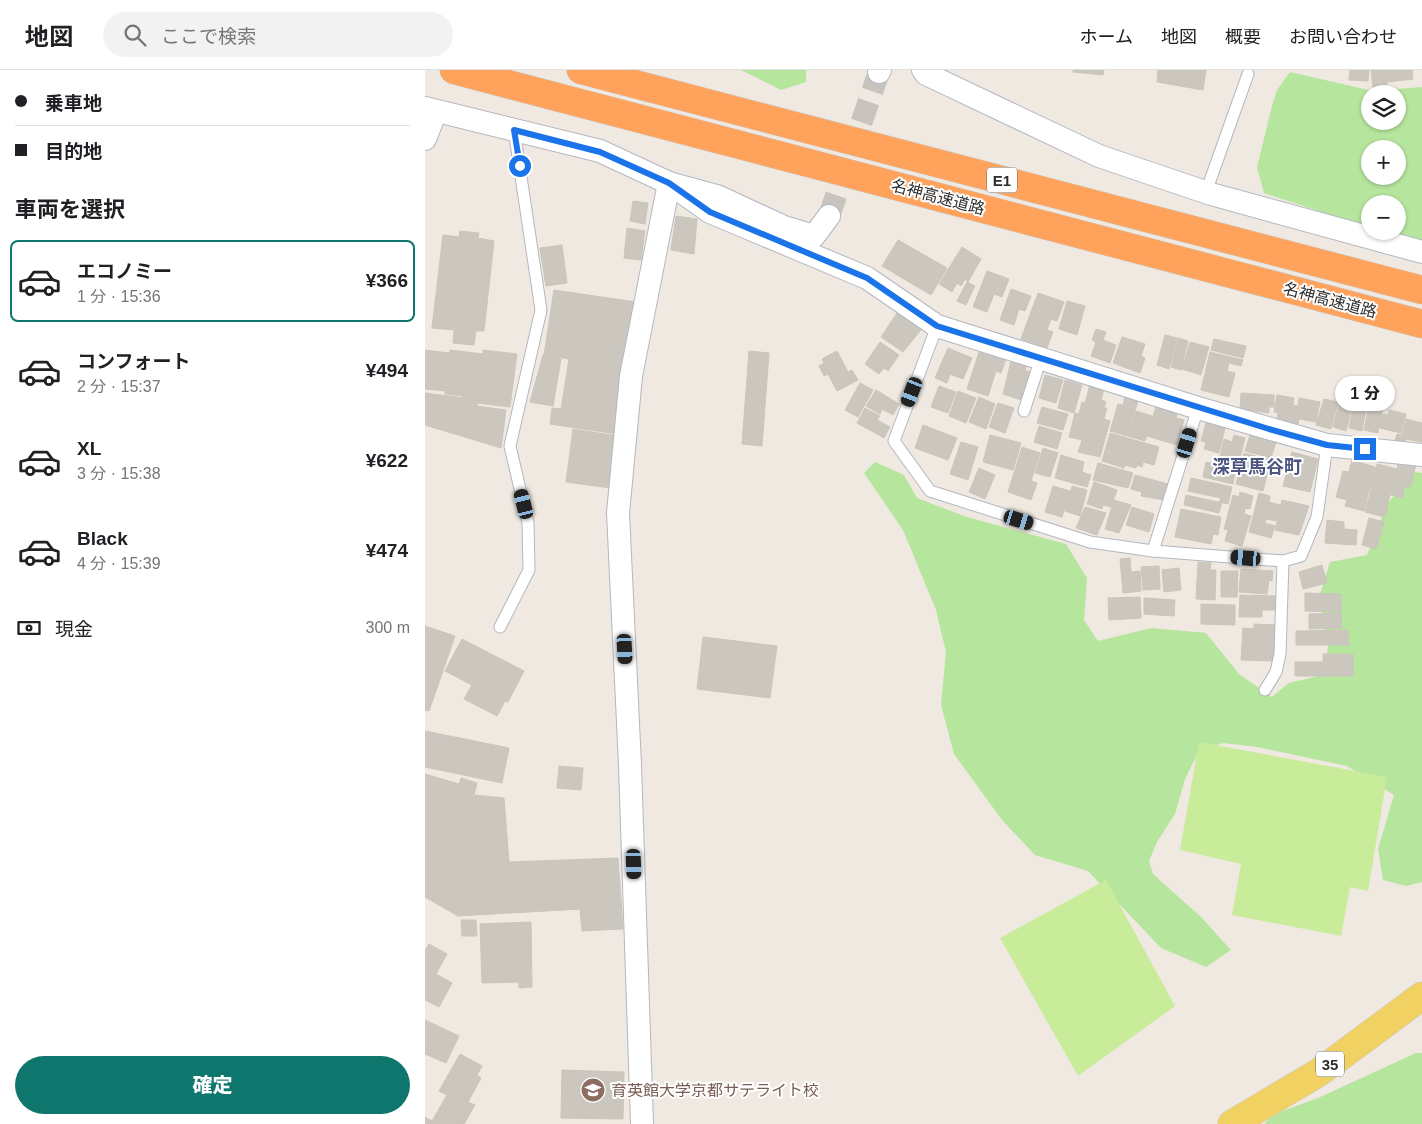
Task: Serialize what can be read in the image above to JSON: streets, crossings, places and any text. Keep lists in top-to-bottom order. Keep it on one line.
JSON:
{"streets":{"highway":["E1","名神高速道路"],"main road":["35"]},"districts":["深草馬谷町"],"places":{"school or university":["育英館大学京都サテライト校"]},"page":{"header":"地図","search":"ここで検索","nav":["ホーム","地図","概要","お問い合わせ"],"banner":["乗車地","目的地"],"map_buttons":["+","−"],"heading":"車両を選択","list":[{"name":"エコノミー","note":"1 分 · 15:36","value":"¥366"},{"name":"コンフォート","note":"2 分 · 15:37","value":"¥494"},{"name":"XL","note":"3 分 · 15:38","value":"¥622"},{"name":"Black","note":"4 分 · 15:39","value":"¥474"}],"bubble":"1 分","pay":["現金","300 m"],"buttons":"確定"}}
